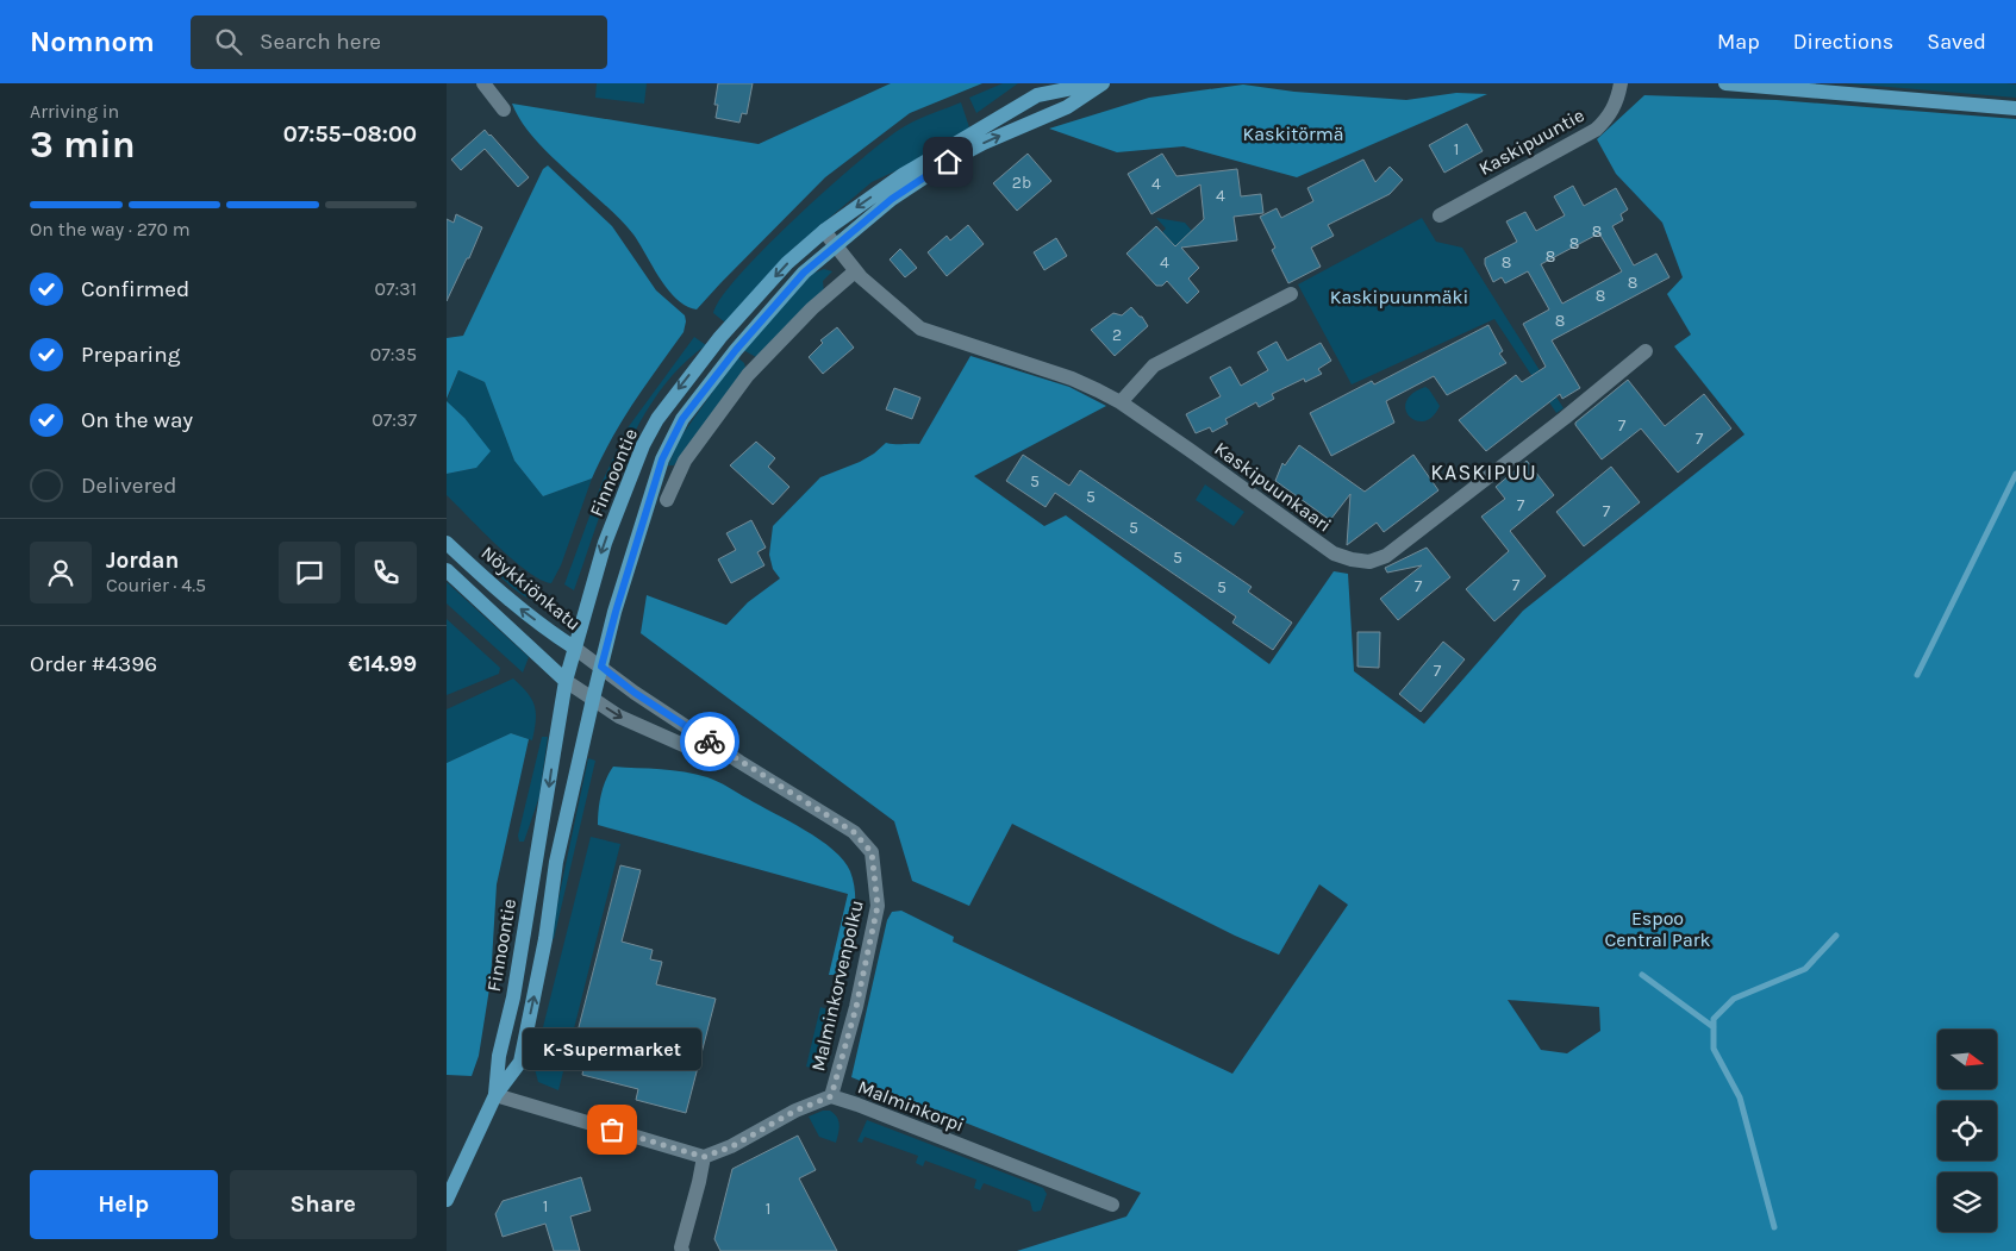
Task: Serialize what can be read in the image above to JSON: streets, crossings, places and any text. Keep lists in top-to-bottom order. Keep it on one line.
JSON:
{"streets":{"main road":["Finnoontie","Nöykkiönkatu"],"street":["Kaskipuuntie","Kaskipuunkaari","Malminkorvenpolku","Malminkorpi"]},"crossings":[["Finnoontie","Kaskipuunkaari"],["Finnoontie","Nöykkiönkatu"],["Nöykkiönkatu","Malminkorvenpolku"],["Malminkorvenpolku","Malminkorpi"]],"districts":["KASKIPUU"],"parks":["Kaskitörmä","Kaskipuunmäki","Espoo Central Park"],"places":["K-Supermarket"],"house_numbers":["1","2b","4","4","8","8","8","4","8","8","8","8","2","7","7","5","5","7","7","5","5","7","7","5","7","1","1"],"north":"right","page":{"header":"Nomnom","search":"Search here","nav":["Map","Directions","Saved"],"heading":["3 min","Arriving in","07:55–08:00"],"panel":["Jordan","Courier · 4.5","Order #4396","€14.99"],"bar":"On the way · 270 m","list":[["Confirmed","07:31"],["Preparing","07:35"],["On the way","07:37"],"Delivered"],"bubble":"K-Supermarket","buttons":["Help","Share"]}}
